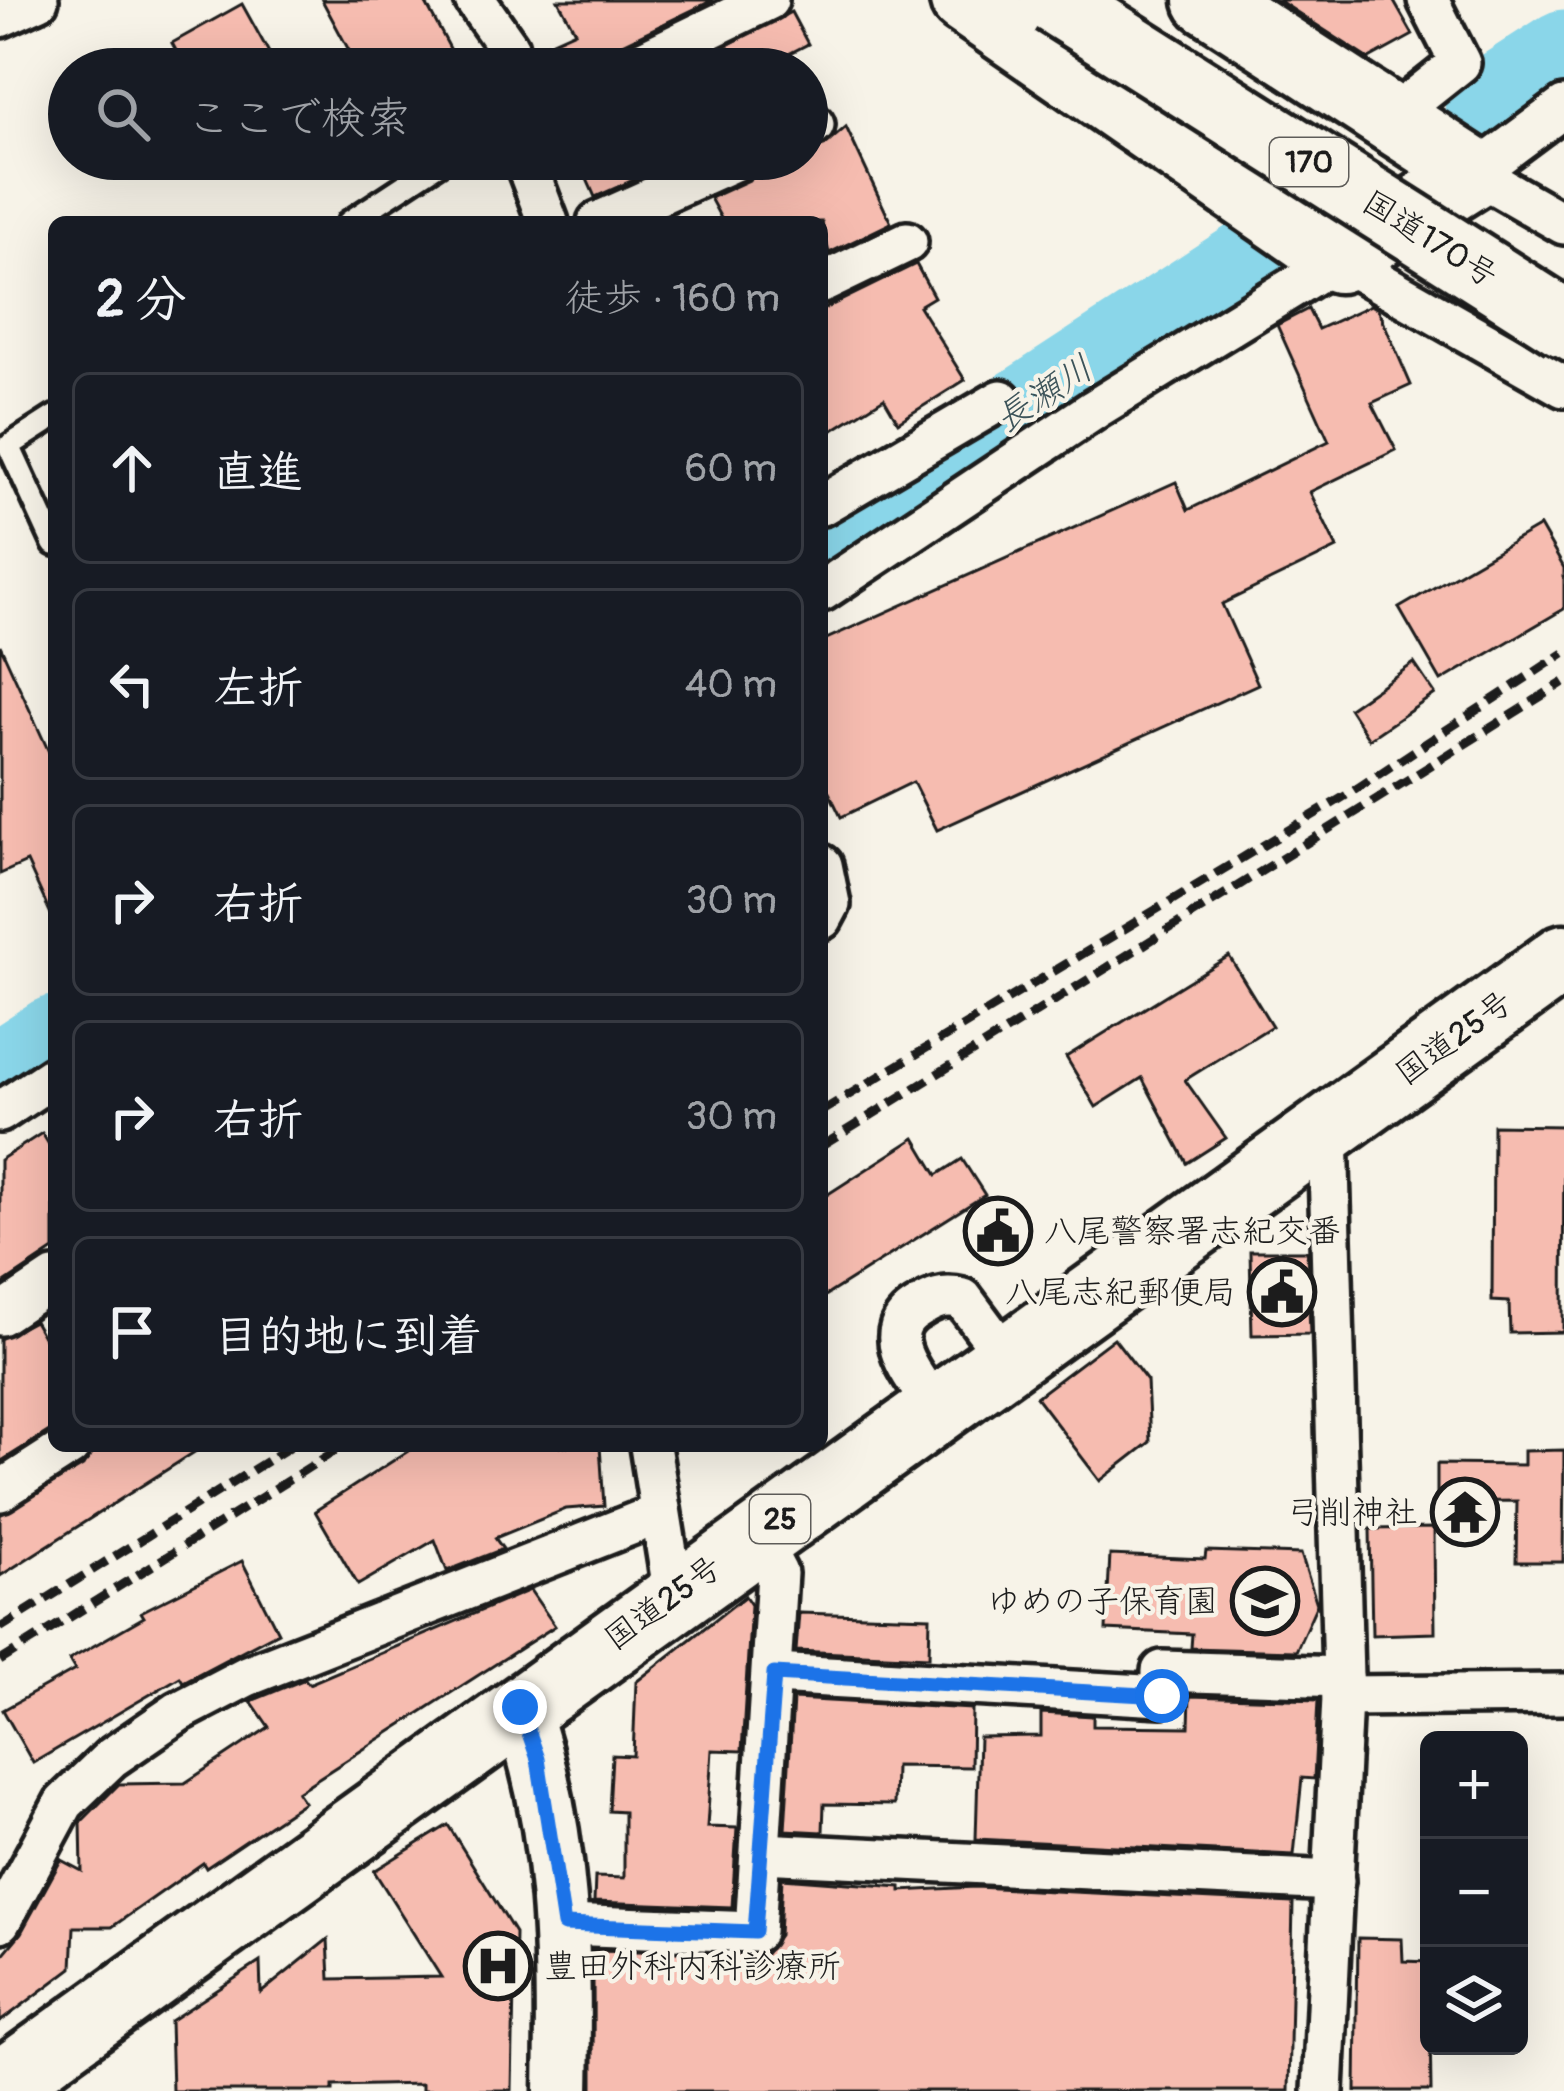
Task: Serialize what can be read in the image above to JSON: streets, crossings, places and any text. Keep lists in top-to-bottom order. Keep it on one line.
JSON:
{"streets":{"highway":["170","国道170号","国道25号","25"]},"water":["長瀬川"],"places":{"public building":["八尾警察署志紀交番","八尾志紀郵便局"],"temple":["弓削神社"],"school or university":["ゆめの子保育園"],"hospital":["豊田外科内科診療所"]},"page":{"search":"ここで検索","heading":["2 分","徒歩 · 160 m"],"list":[["直進","60 m"],["左折","40 m"],["右折","30 m"],["右折","30 m"],"目的地に到着"],"map_buttons":["+","−"]}}
